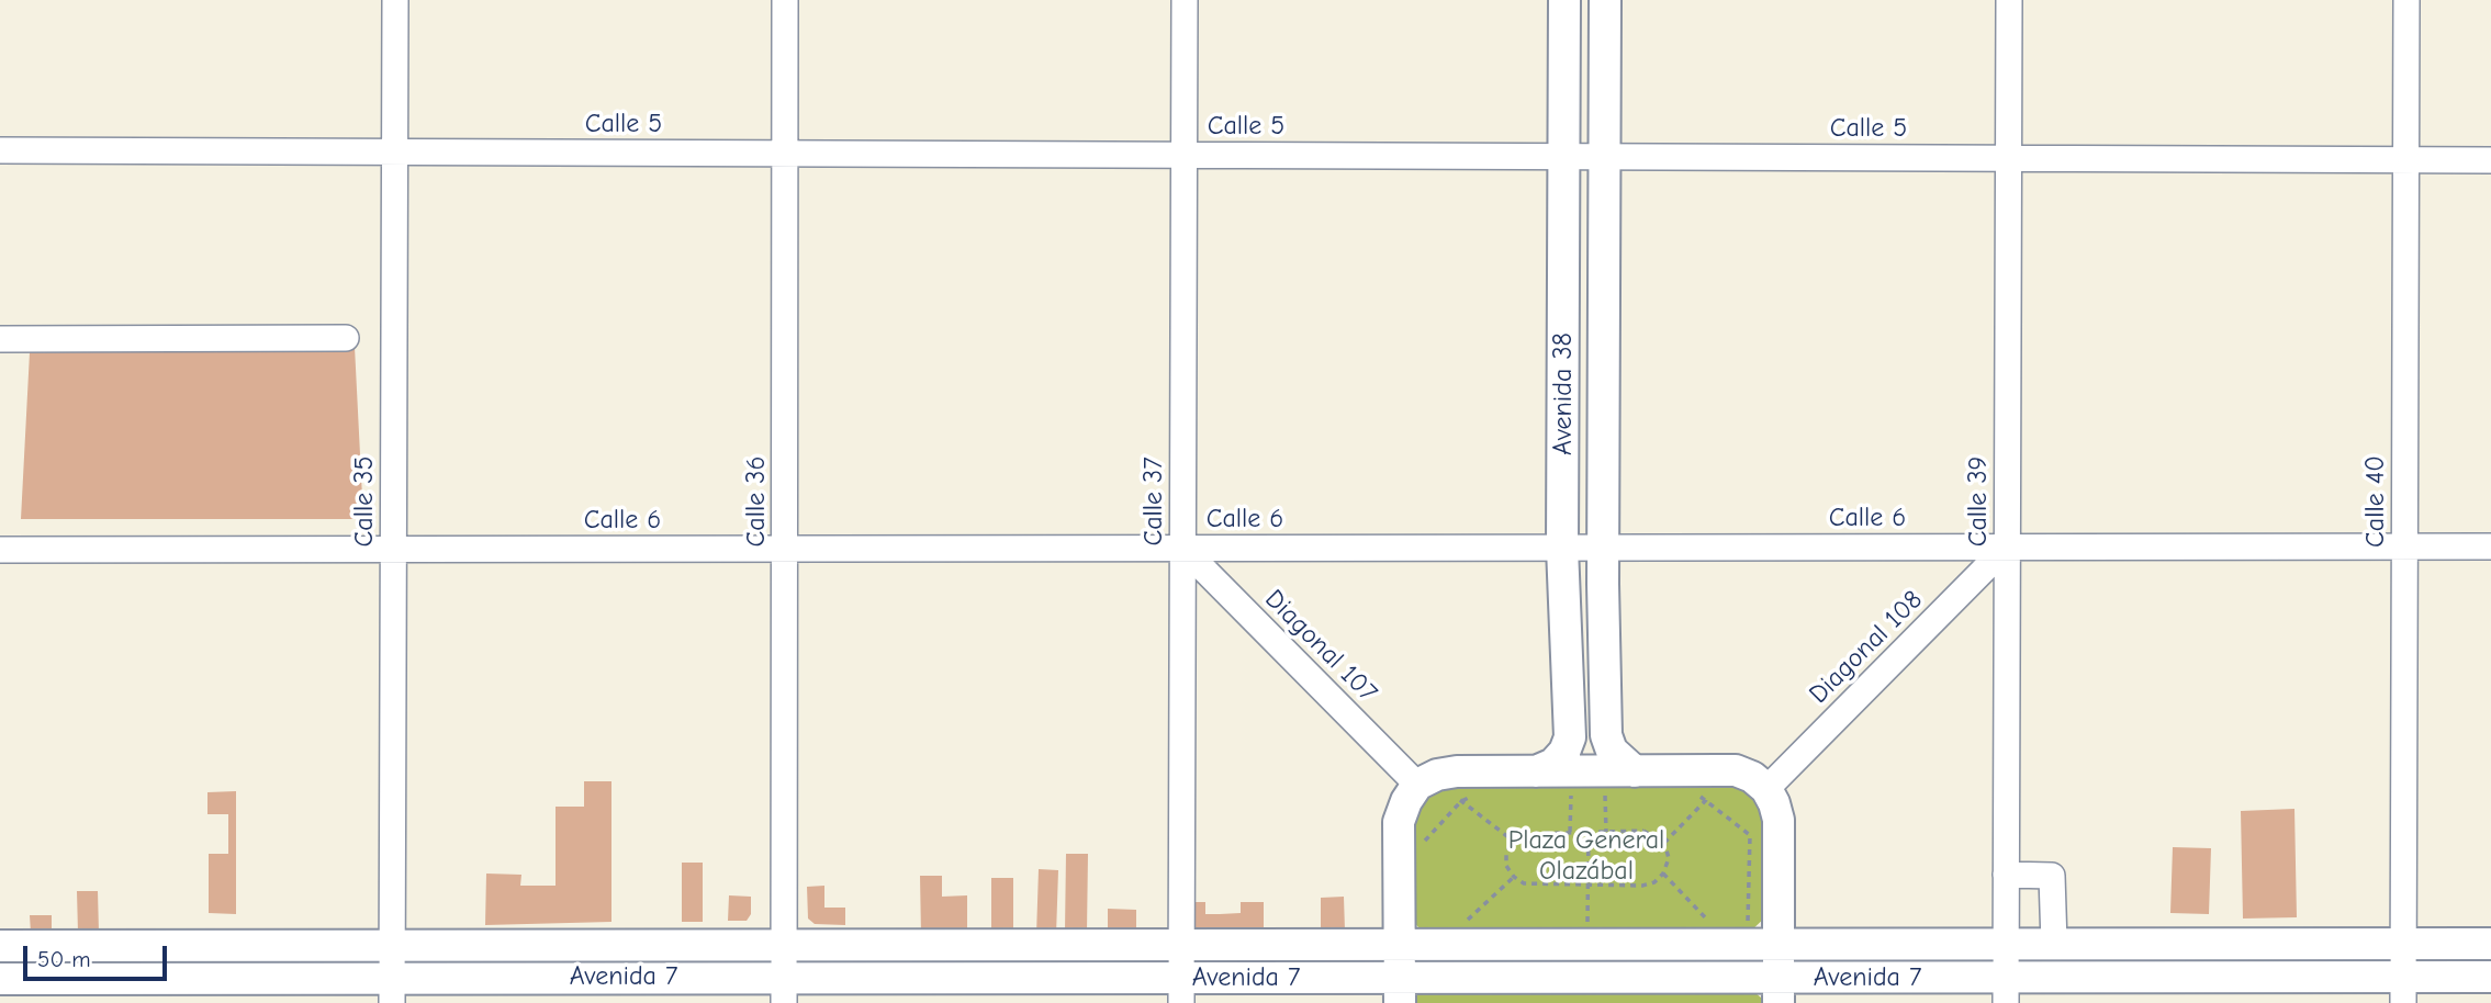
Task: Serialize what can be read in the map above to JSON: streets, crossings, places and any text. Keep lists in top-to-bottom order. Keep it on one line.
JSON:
{"streets":{"main road":["Avenida 38","Avenida 7"],"street":["Calle 5","Calle 35","Calle 36","Calle 37","Calle 39","Calle 40","Calle 6","Diagonal 107","Diagonal 108"]},"crossings":[["Calle 5","Avenida 38"],["Calle 5","Calle 35"],["Calle 5","Calle 36"],["Calle 5","Calle 37"],["Calle 5","Calle 39"],["Calle 5","Calle 40"],["Avenida 38","Calle 6"],["Calle 35","Calle 6"],["Calle 35","Avenida 7"],["Calle 36","Calle 6"],["Calle 36","Avenida 7"],["Calle 37","Calle 6"],["Calle 37","Diagonal 107"],["Calle 37","Avenida 7"],["Calle 39","Calle 6"],["Calle 39","Diagonal 108"],["Calle 39","Avenida 7"],["Calle 40","Calle 6"],["Calle 40","Avenida 7"],["Calle 6","Diagonal 107"],["Calle 6","Diagonal 108"]],"parks":["Plaza General Olazábal"],"scale_bar":"50 m"}
